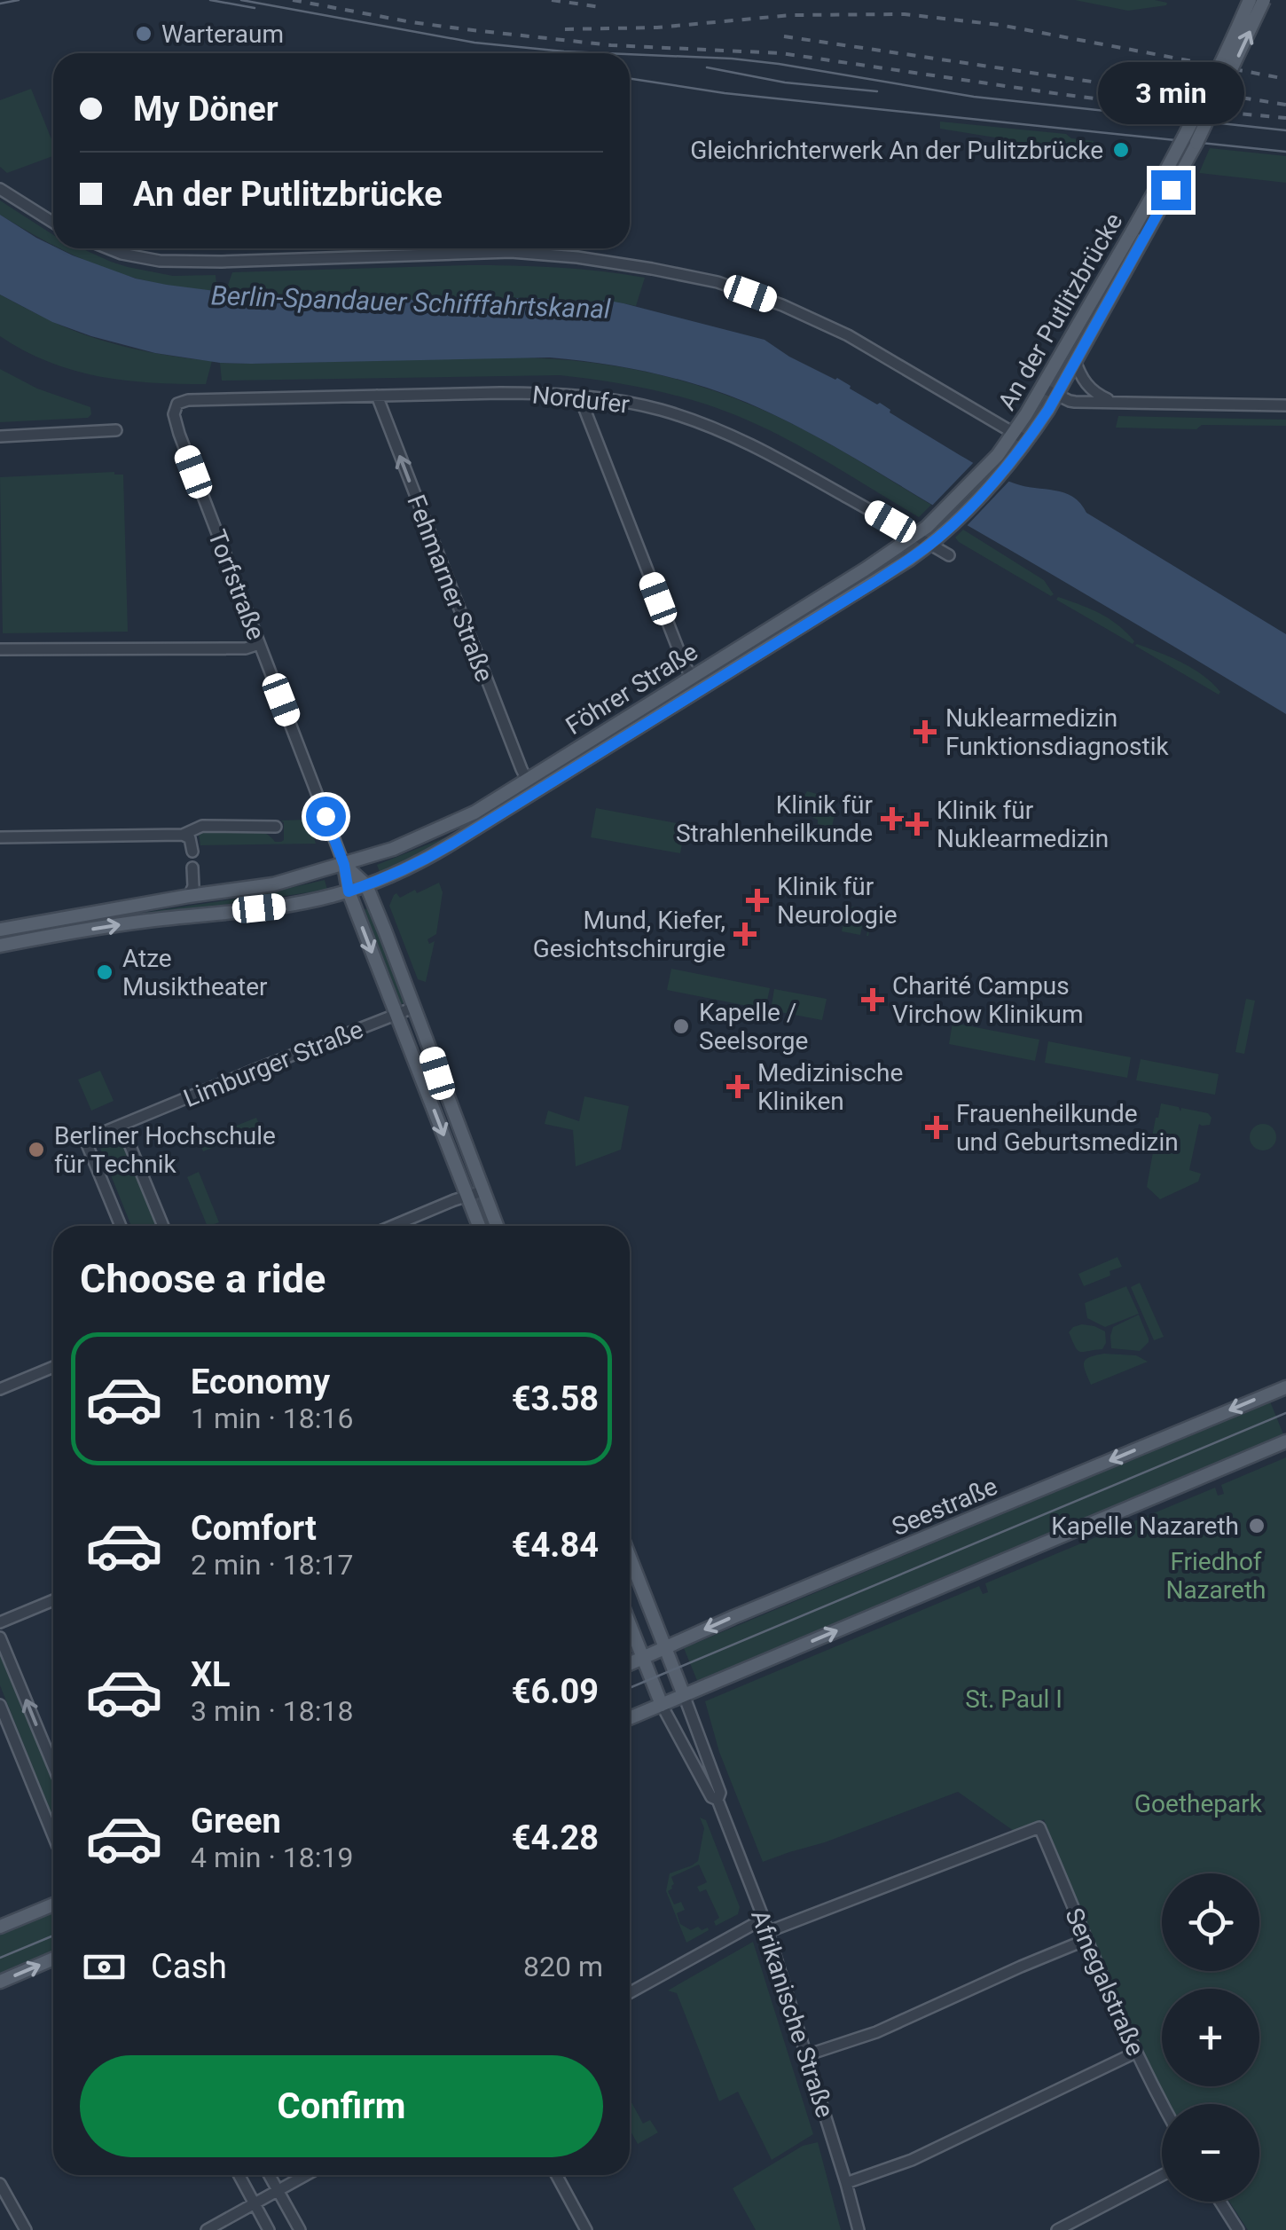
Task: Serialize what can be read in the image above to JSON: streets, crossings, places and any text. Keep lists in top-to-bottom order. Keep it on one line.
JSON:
{"streets":{"main road":["An der Putlitzbrücke","Föhrer Straße","Seestraße"],"street":["Nordufer","Torfstraße","Fehmarner Straße","Limburger Straße","Senegalstraße","Afrikanische Straße"]},"crossings":[["An der Putlitzbrücke","Föhrer Straße"],["Nordufer","Torfstraße"],["Nordufer","Fehmarner Straße"],["Nordufer","Föhrer Straße"],["Torfstraße","Föhrer Straße"],["Fehmarner Straße","Föhrer Straße"],["Senegalstraße","Afrikanische Straße"]],"one_way":["Fehmarner Straße"],"water":["Berlin-Spandauer Schifffahrtskanal"],"parks":["Friedhof Nazareth","St. Paul I","Goethepark"],"places":{"other":["Warteraum","Gleichrichterwerk An der Pulitzbrücke","Atze Musiktheater","Kapelle / Seelsorge","Berliner Hochschule für Technik","Kapelle Nazareth"],"health":["Nuklearmedizin Funktionsdiagnostik","Klinik für Strahlenheilkunde","Klinik für Nuklearmedizin","Klinik für Neurologie","Mund, Kiefer, Gesichtschirurgie","Charité Campus Virchow Klinikum","Medizinische Kliniken","Frauenheilkunde und Geburtsmedizin"]},"page":{"banner":["My Döner","An der Putlitzbrücke"],"bubble":"3 min","heading":"Choose a ride","list":[{"name":"Economy","note":"1 min · 18:16","value":"€3.58"},{"name":"Comfort","note":"2 min · 18:17","value":"€4.84"},{"name":"XL","note":"3 min · 18:18","value":"€6.09"},{"name":"Green","note":"4 min · 18:19","value":"€4.28"}],"map_buttons":["+","−"],"pay":["Cash","820 m"],"buttons":"Confirm"}}
